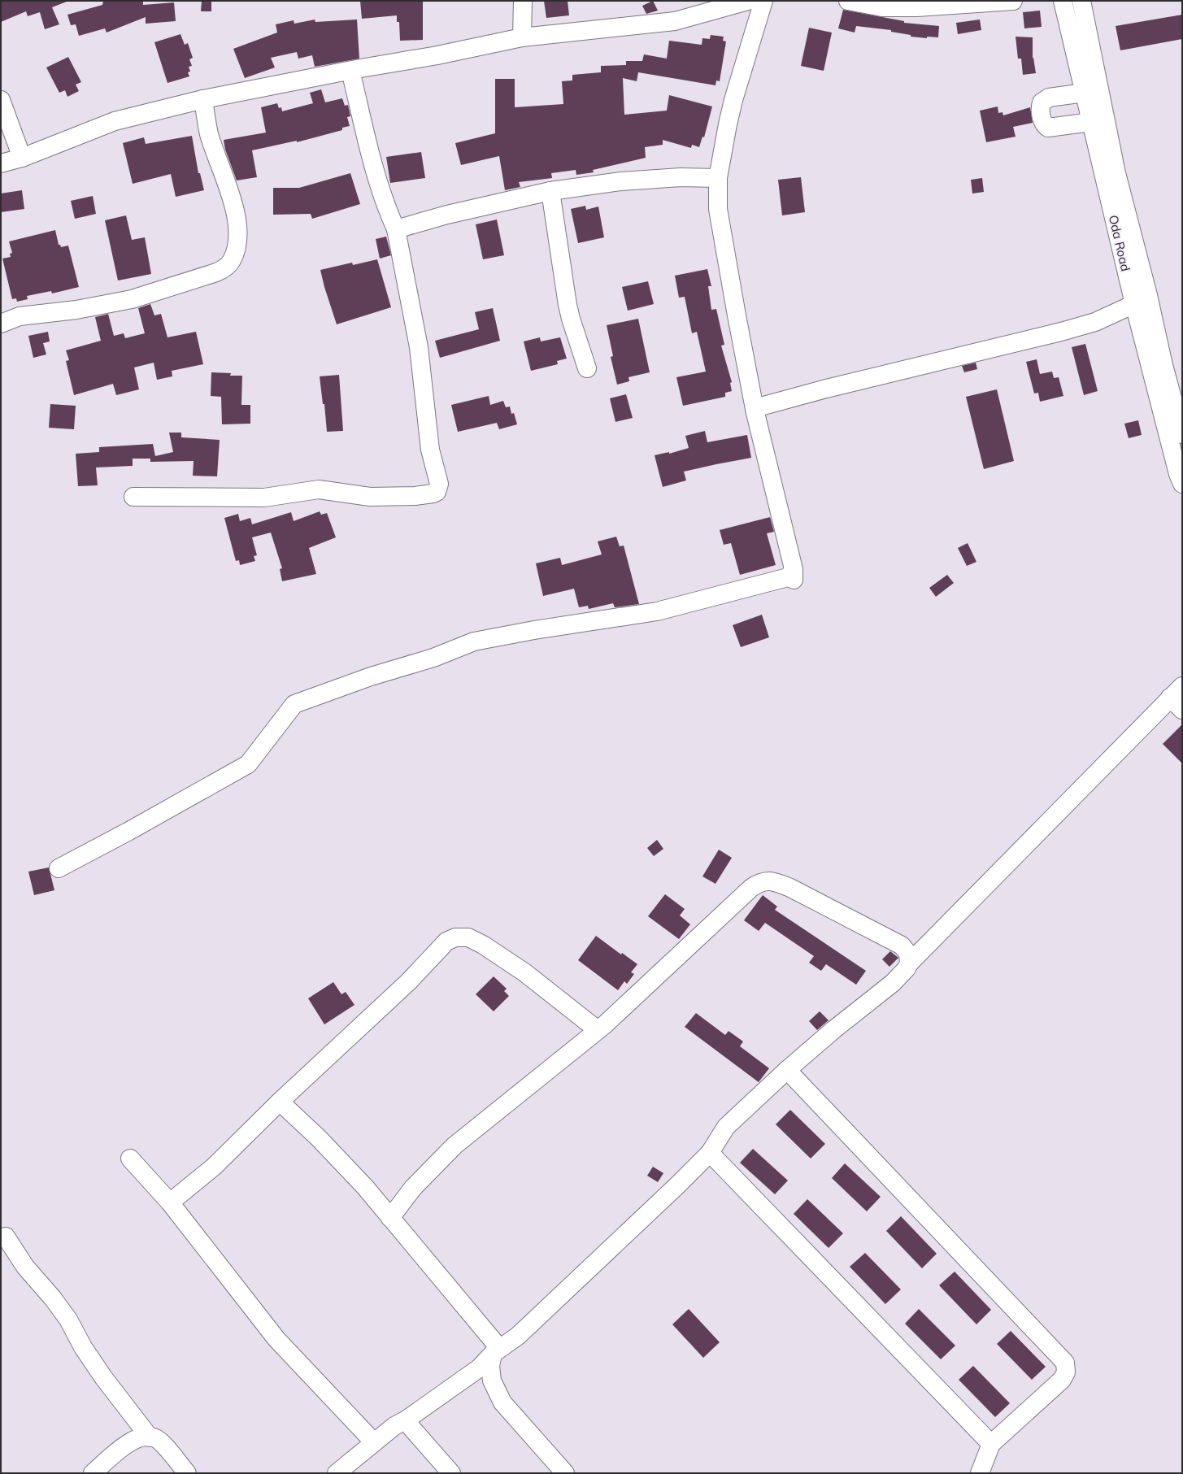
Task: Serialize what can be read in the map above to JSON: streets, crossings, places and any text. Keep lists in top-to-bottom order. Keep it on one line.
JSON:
{"streets":{"street":["Oda Road"]}}
